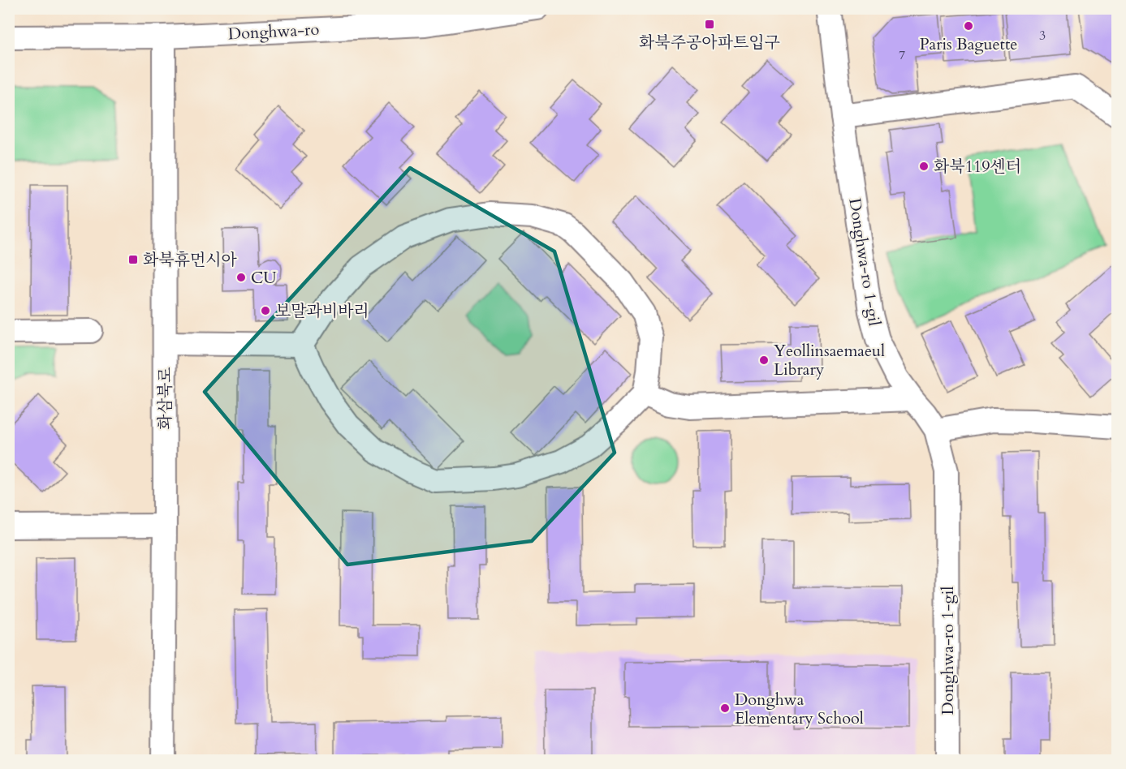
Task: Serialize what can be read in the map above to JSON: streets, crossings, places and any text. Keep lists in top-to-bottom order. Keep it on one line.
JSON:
{"streets":{"street":["Donghwa-ro","Donghwa-ro 1-gil","화삼북로"]},"crossings":[["Donghwa-ro","화삼북로"]],"places":{"transit":["화북주공아파트입구","화북휴먼시아"],"other":["Paris Baguette","화북119센터","CU","보말과비바리","Yeollinsaemaeul Library","Donghwa Elementary School"]},"house_numbers":["3","7"]}
